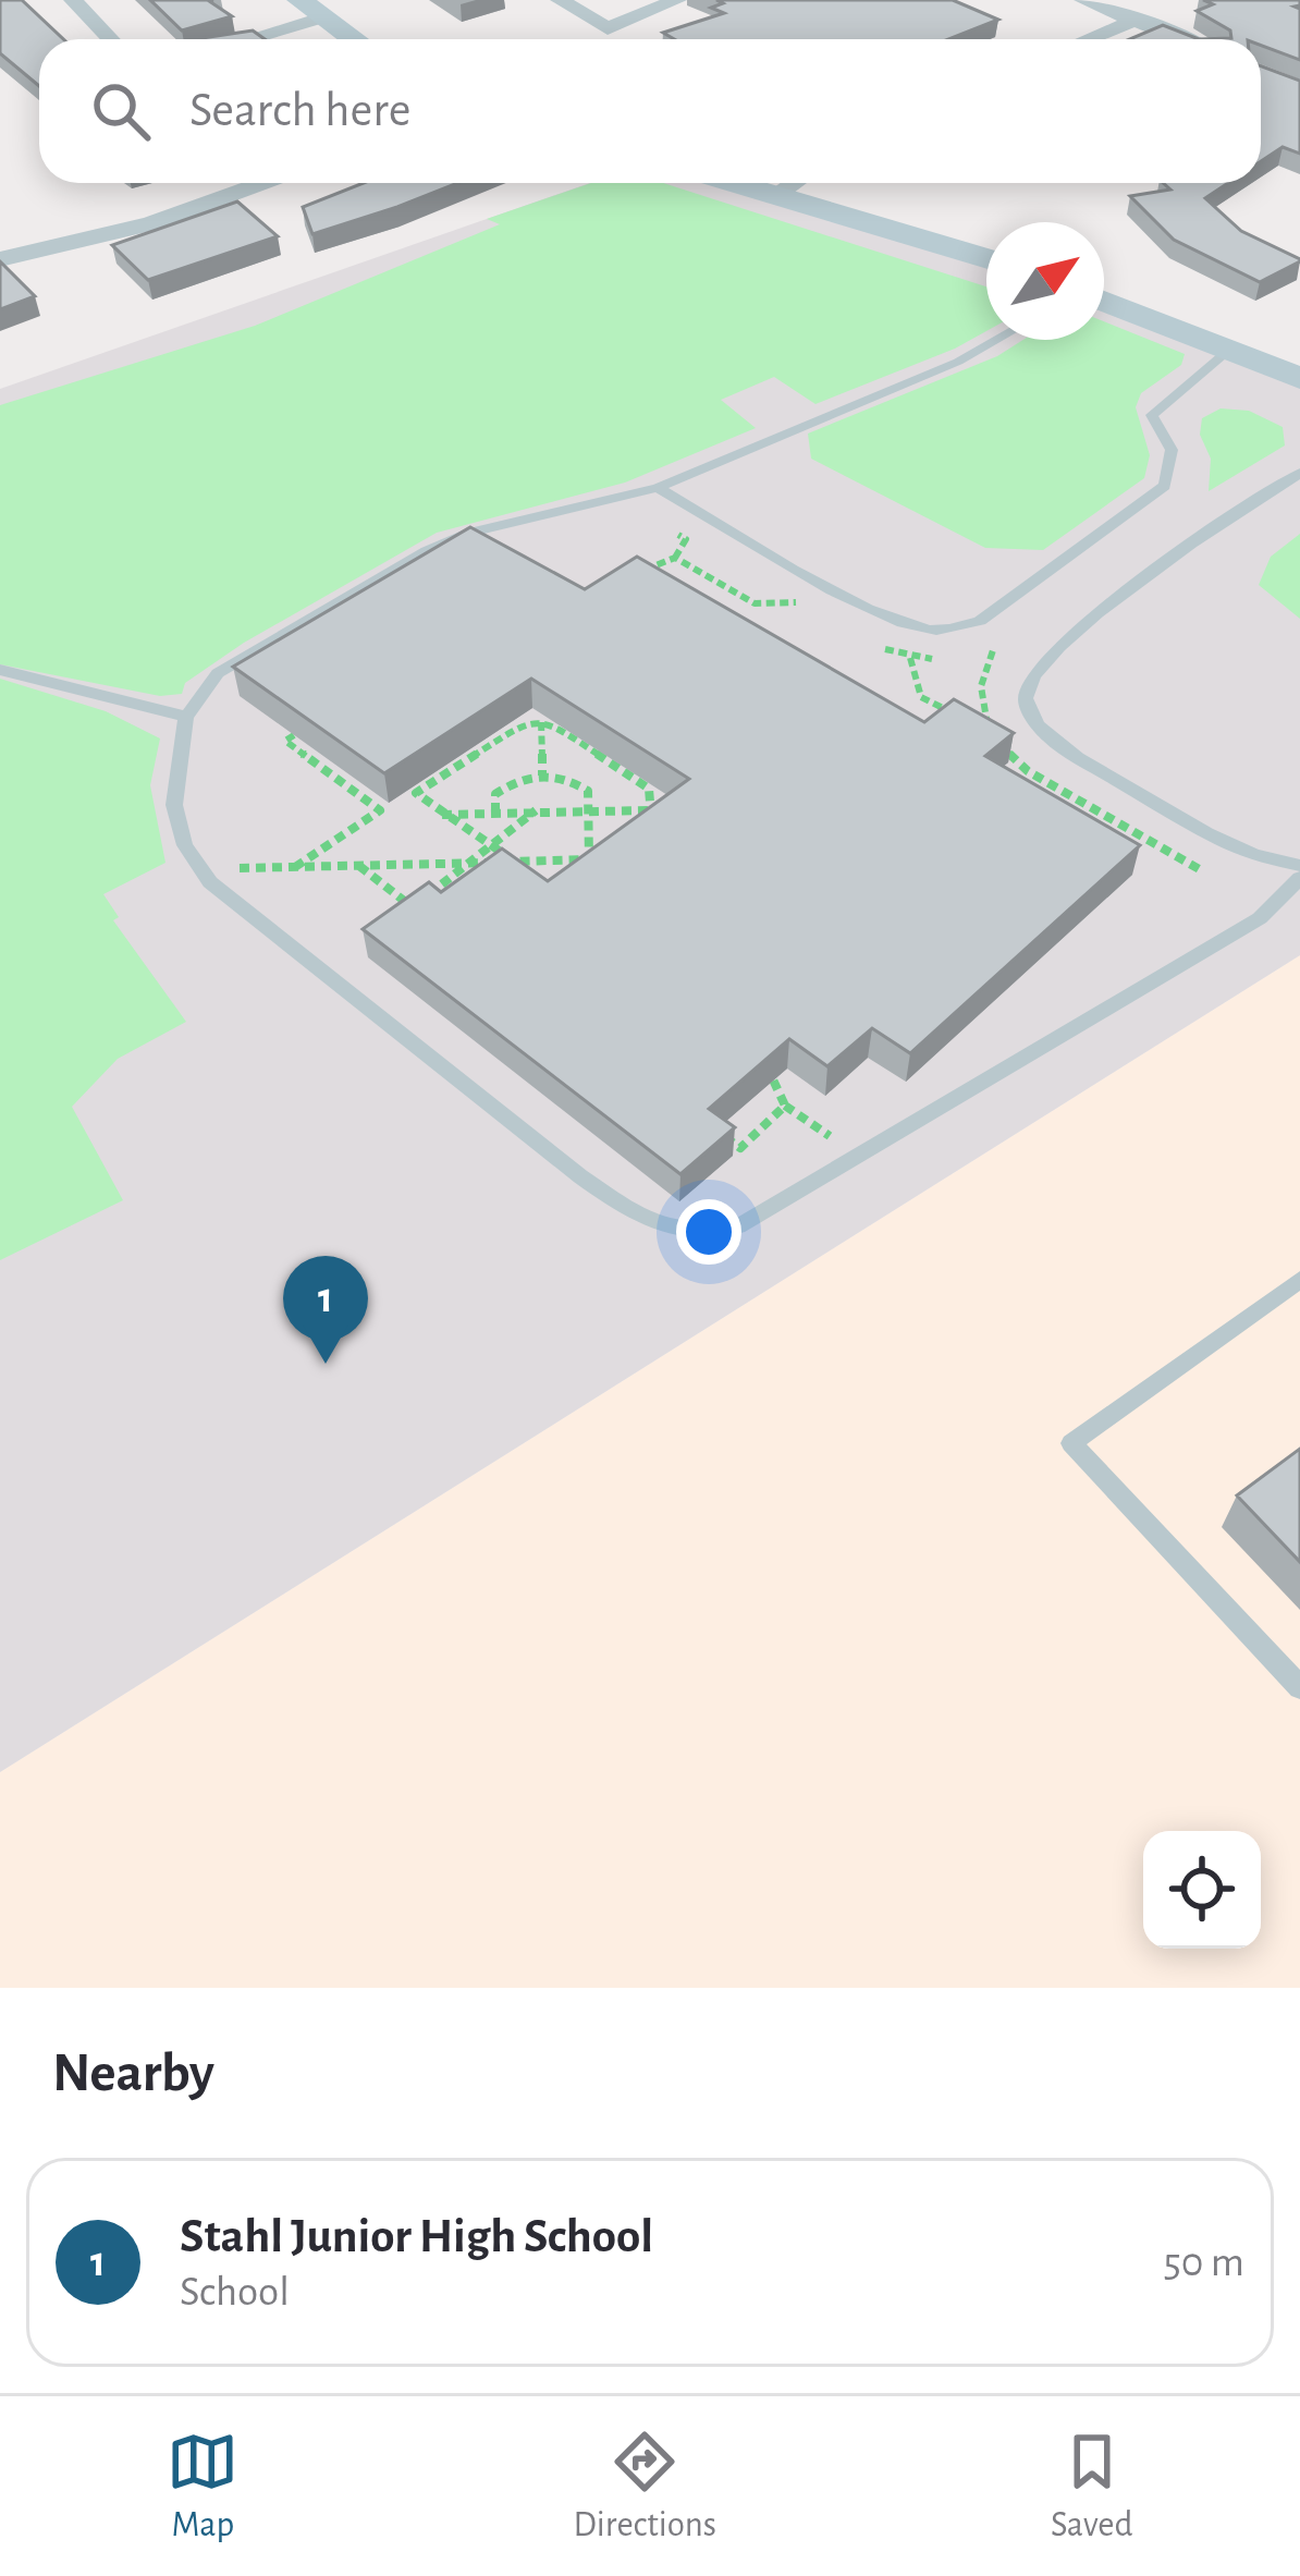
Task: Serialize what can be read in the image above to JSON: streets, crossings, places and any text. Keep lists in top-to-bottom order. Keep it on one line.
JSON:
{"north":"top right","page":{"search":"Search here","pins":"1","heading":"Nearby","list":[{"mark":"1","name":"Stahl Junior High School","note":"School","value":"50 m"}],"nav":["Map","Directions","Saved"]}}
